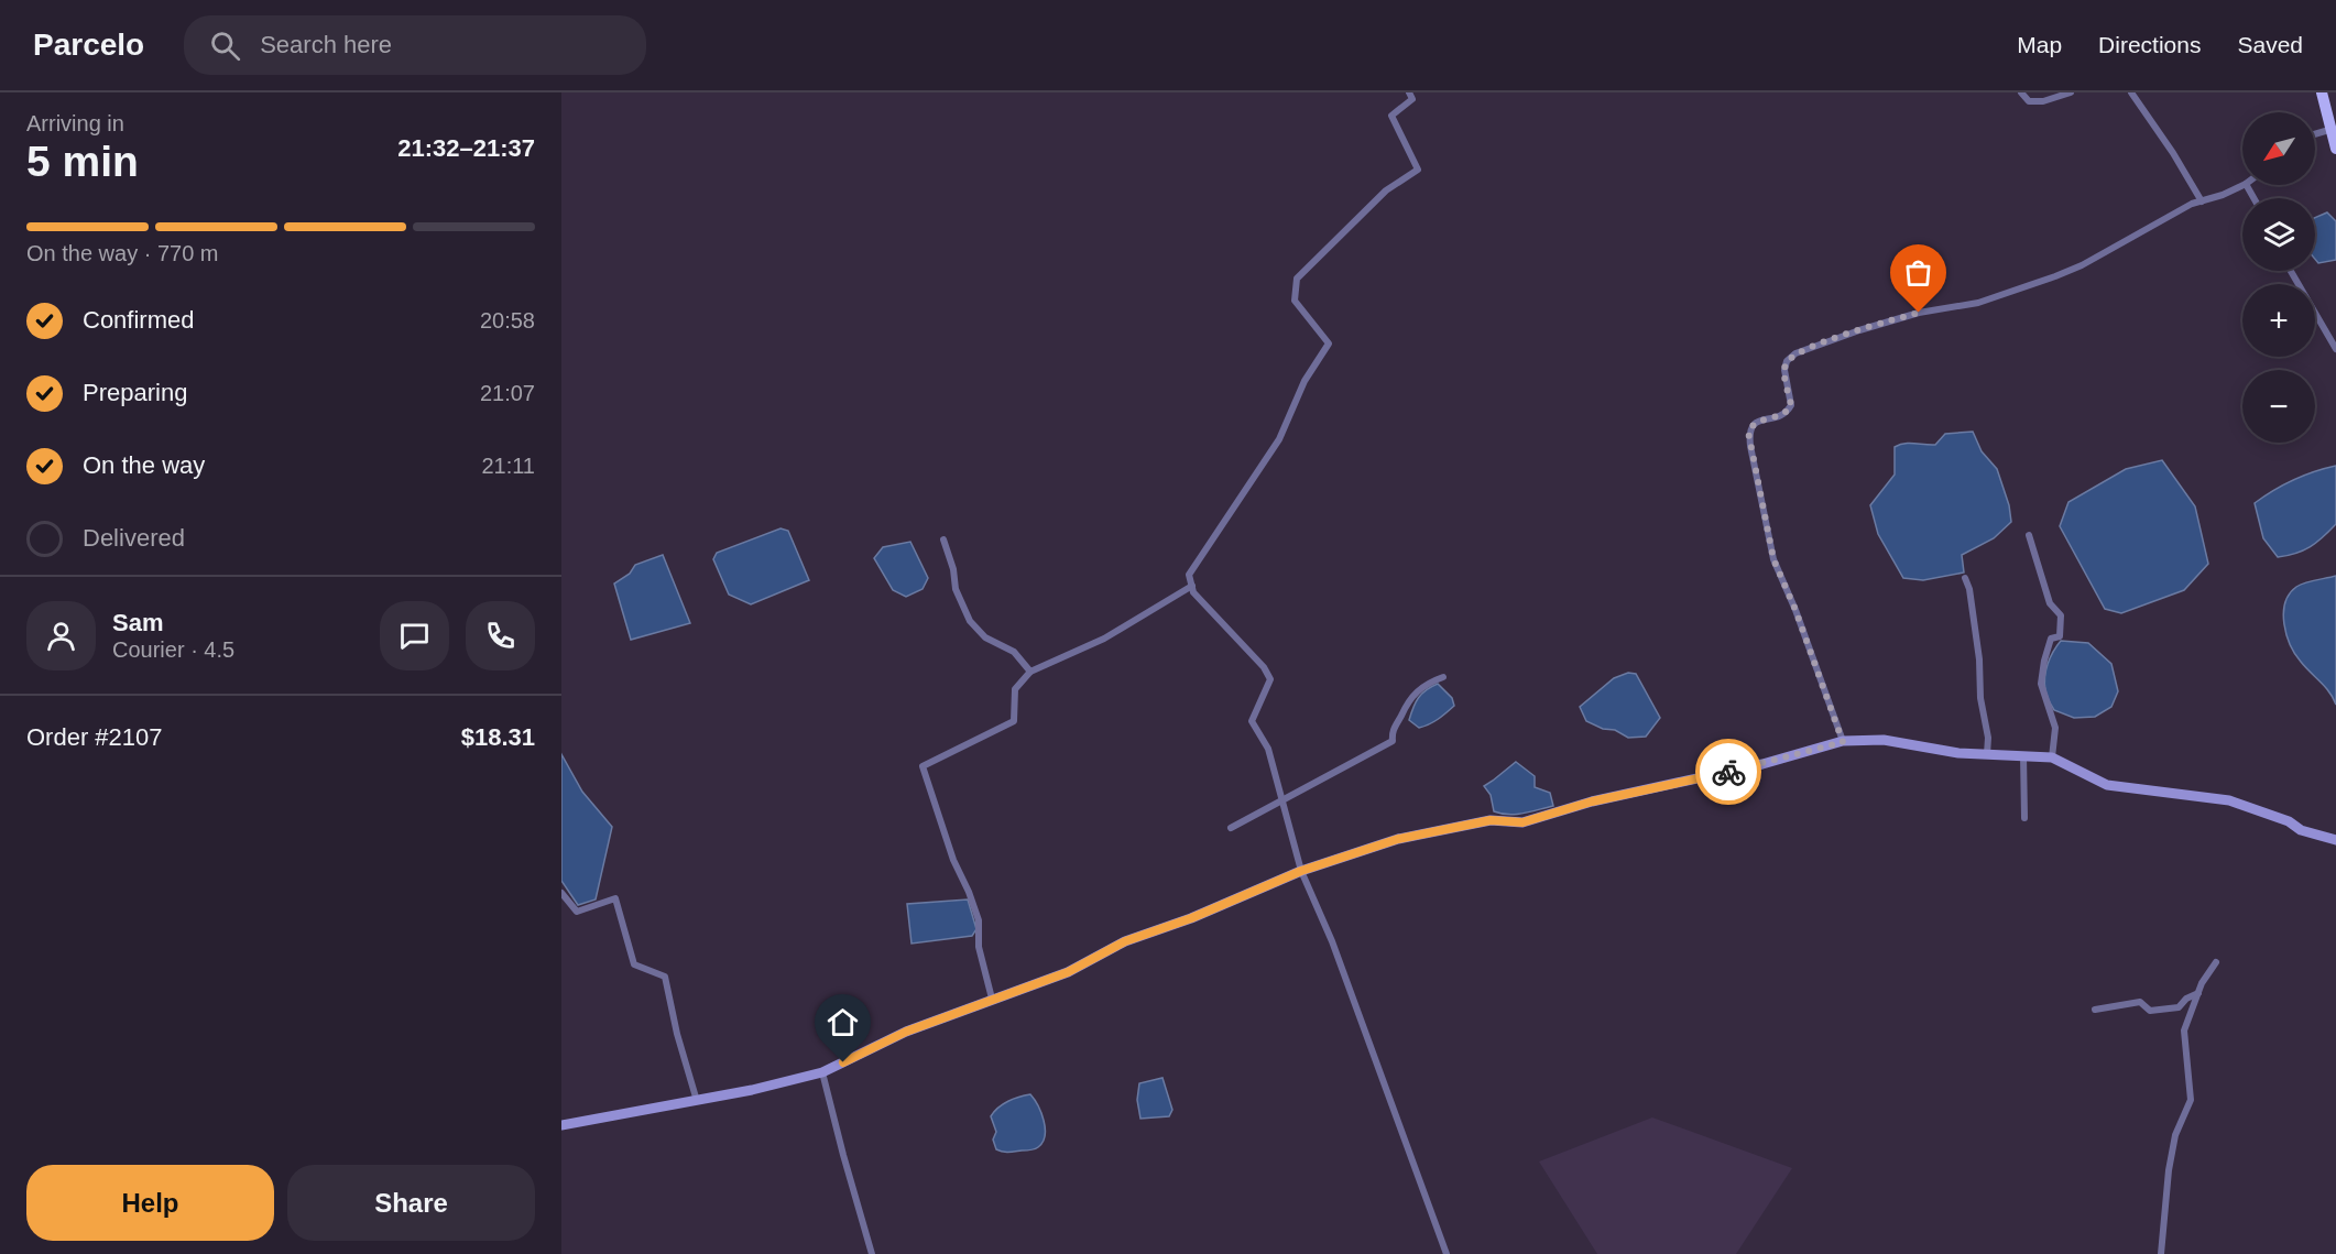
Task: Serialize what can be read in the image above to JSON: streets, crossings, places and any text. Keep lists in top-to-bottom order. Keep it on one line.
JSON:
{"north":"bottom left","page":{"header":"Parcelo","search":"Search here","nav":["Map","Directions","Saved"],"heading":["5 min","Arriving in","21:32–21:37"],"panel":["Sam","Courier · 4.5","Order #2107","$18.31"],"map_buttons":["+","−"],"bar":"On the way · 770 m","list":[["Confirmed","20:58"],["Preparing","21:07"],["On the way","21:11"],"Delivered"],"buttons":["Help","Share"]}}
